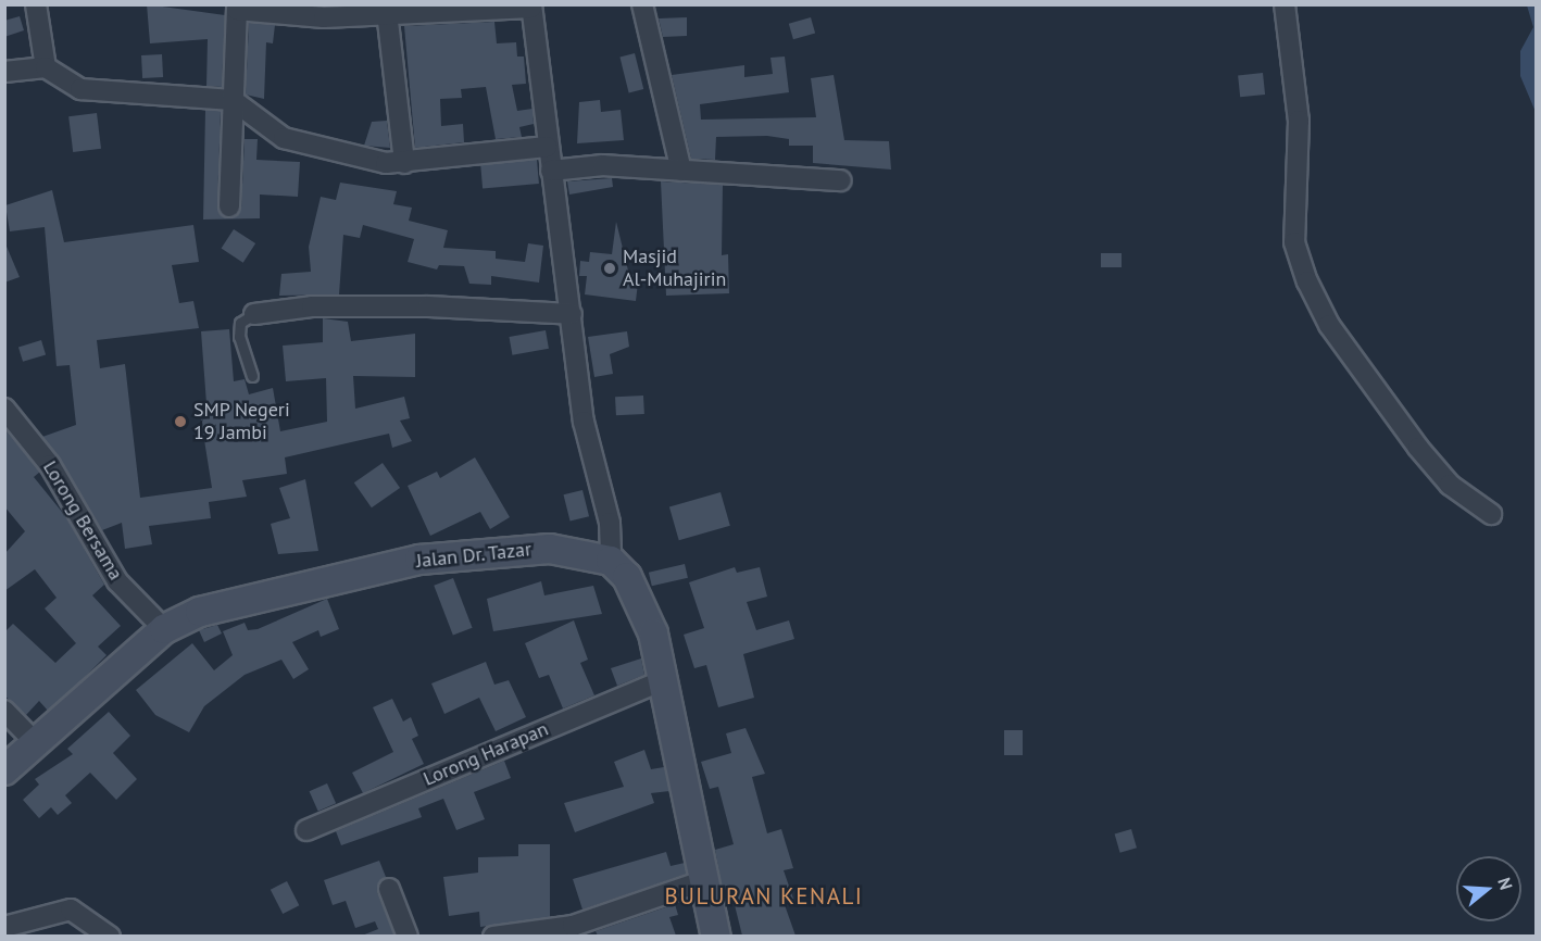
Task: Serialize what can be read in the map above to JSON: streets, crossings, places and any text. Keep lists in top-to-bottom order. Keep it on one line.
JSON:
{"streets":{"street":["Lorong Bersama","Jalan Dr. Tazar","Lorong Harapan"]},"crossings":[["Lorong Bersama","Jalan Dr. Tazar"]],"districts":["BULURAN KENALI"],"places":["Masjid Al-Muhajirin","SMP Negeri 19 Jambi"],"north":"right"}
